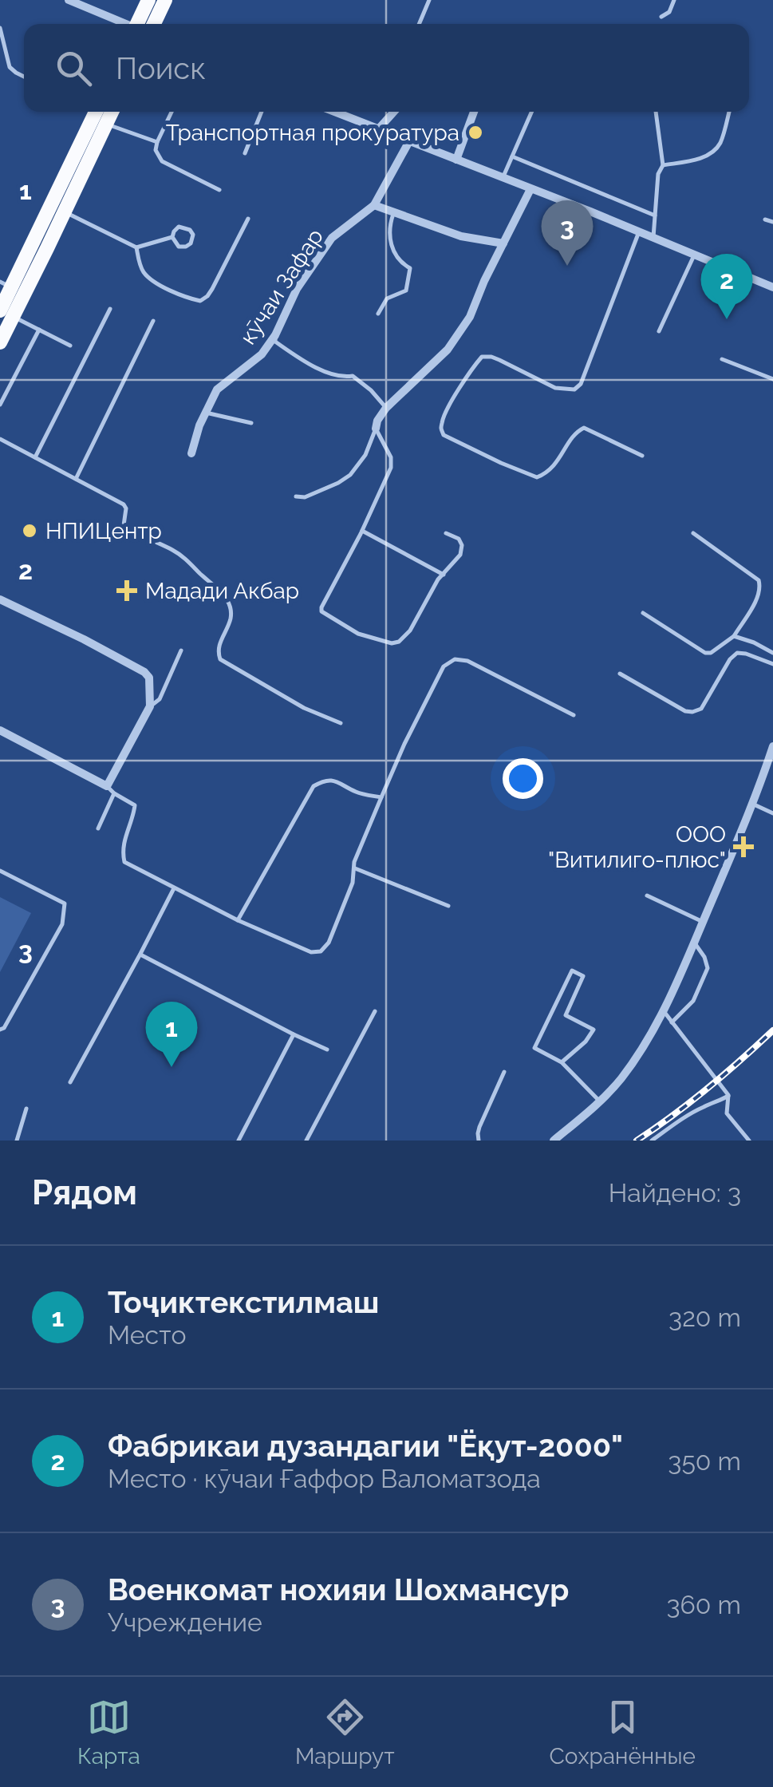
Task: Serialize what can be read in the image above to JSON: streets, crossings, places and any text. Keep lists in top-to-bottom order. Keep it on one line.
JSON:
{"streets":{"street":["кӯчаи Зафар"]},"places":{"other":["Транспортная прокуратура","НПИЦентр"],"health":["Мадади Акбар","ООО \"Витилиго-плюс\""]},"page":{"search":"Поиск","pins":["3","2","1"],"heading":["Рядом","Найдено: 3"],"list":[{"mark":"1","name":"Тоҷиктекстилмаш","note":"Место","value":"320 m"},{"mark":"2","name":"Фабрикаи дузандагии \"Ёқут-2000\"","note":"Место · кӯчаи Ғаффор Валоматзода","value":"350 m"},{"mark":"3","name":"Военкомат нохияи Шохмансур","note":"Учреждение","value":"360 m"}],"nav":["Карта","Маршрут","Сохранённые"]},"grid":{"rows":["1","2","3"]}}
